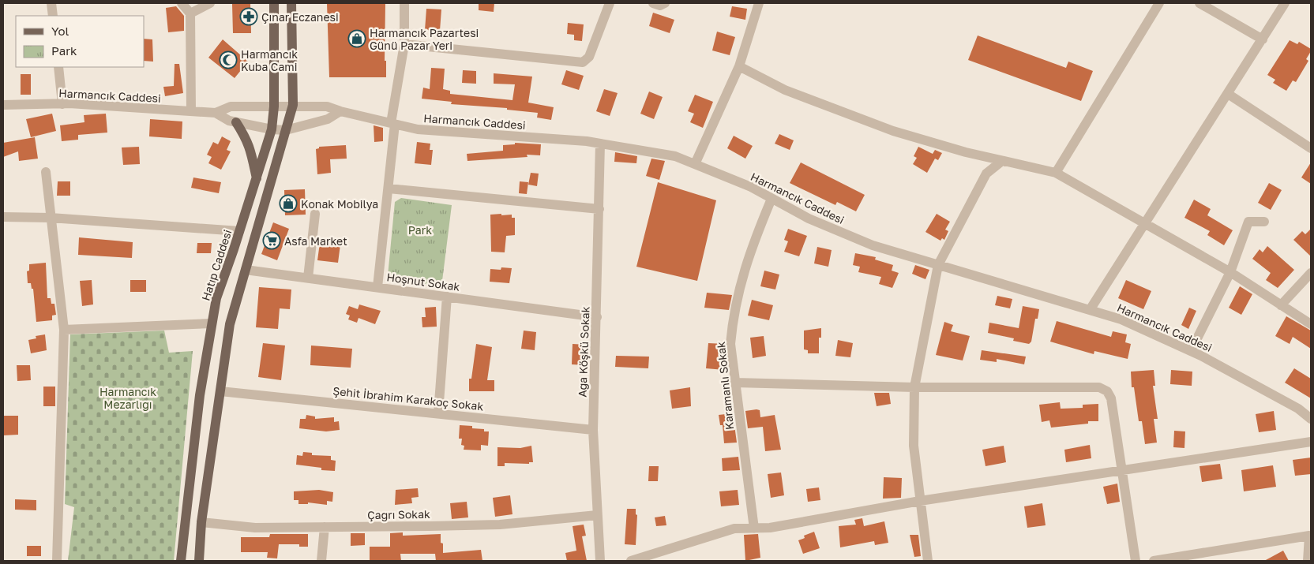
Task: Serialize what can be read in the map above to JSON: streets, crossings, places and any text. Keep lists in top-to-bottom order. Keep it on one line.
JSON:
{"streets":{"main road":["Hatıp Caddesi"],"street":["Harmancık Caddesi","Hoşnut Sokak","Ağa Köşkü Sokak","Karamanlı Sokak","Şehit İbrahim Karakoç Sokak","Çağrı Sokak"]},"crossings":[["Harmancık Caddesi","Hatıp Caddesi"],["Harmancık Caddesi","Ağa Köşkü Sokak"],["Harmancık Caddesi","Karamanlı Sokak"],["Hoşnut Sokak","Ağa Köşkü Sokak"],["Ağa Köşkü Sokak","Şehit İbrahim Karakoç Sokak"],["Ağa Köşkü Sokak","Çağrı Sokak"]],"parks":["Park","Harmancık Mezarlığı"],"places":{"pharmacy":["Çınar Eczanesi"],"shop":["Harmancık Pazartesi Günü Pazar Yeri","Konak Mobilya"],"mosque":["Harmancık Kuba Cami"],"supermarket":["Asfa Market"]},"legend":["Yol","Park"]}
